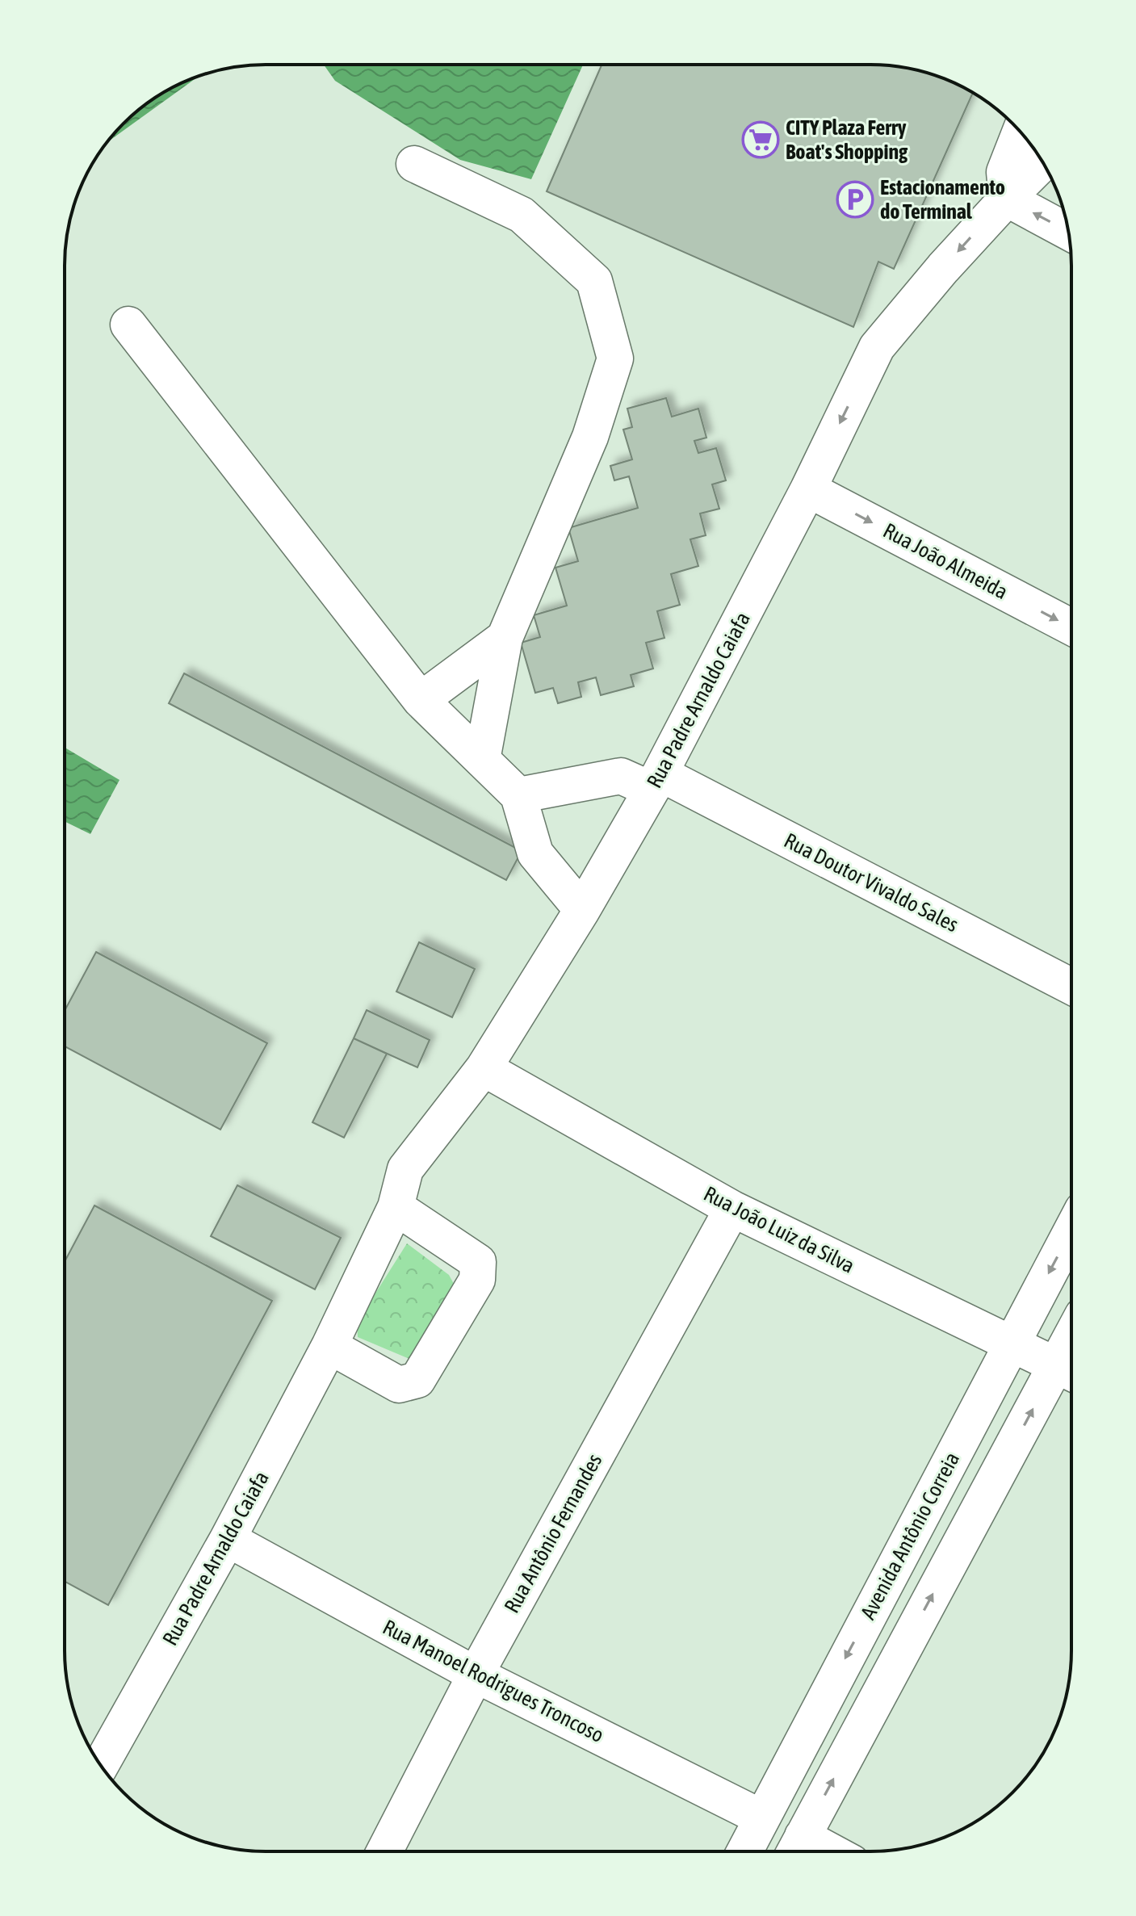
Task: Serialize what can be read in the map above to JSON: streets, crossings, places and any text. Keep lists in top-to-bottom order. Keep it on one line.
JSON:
{"streets":{"street":["Rua João Almeida","Rua Padre Arnaldo Caiafa","Rua Doutor Vivaldo Sales","Rua João Luiz da Silva","Rua Antônio Fernandes","Avenida Antônio Correia","Rua Manoel Rodrigues Troncoso"]},"crossings":[["Rua João Almeida","Rua Padre Arnaldo Caiafa"],["Rua Padre Arnaldo Caiafa","Rua Doutor Vivaldo Sales"],["Rua Padre Arnaldo Caiafa","Rua João Luiz da Silva"],["Rua Padre Arnaldo Caiafa","Rua Manoel Rodrigues Troncoso"],["Rua João Luiz da Silva","Rua Antônio Fernandes"],["Rua João Luiz da Silva","Avenida Antônio Correia"],["Rua Antônio Fernandes","Rua Manoel Rodrigues Troncoso"],["Avenida Antônio Correia","Rua Manoel Rodrigues Troncoso"]],"one_way":["Rua João Almeida"],"places":{"supermarket":["CITY Plaza Ferry Boat's Shopping"],"parking":["Estacionamento do Terminal"]}}
